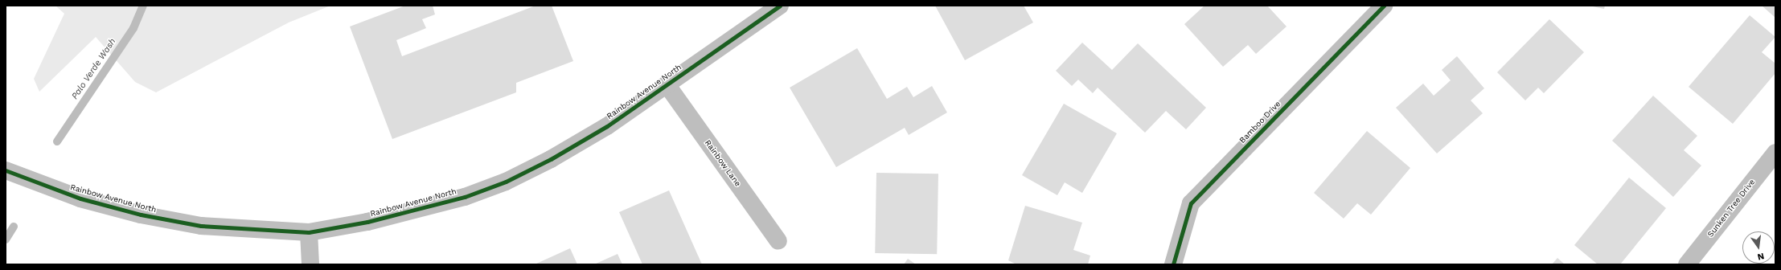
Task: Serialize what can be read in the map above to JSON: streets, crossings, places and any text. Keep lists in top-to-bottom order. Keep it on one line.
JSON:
{"streets":{"street":["Rainbow Avenue North","Bamboo Drive","Rainbow Lane","Sunken Tree Drive"]},"crossings":[["Rainbow Avenue North","Rainbow Lane"]],"water":["Palo Verde Wash"],"north":"bottom"}
